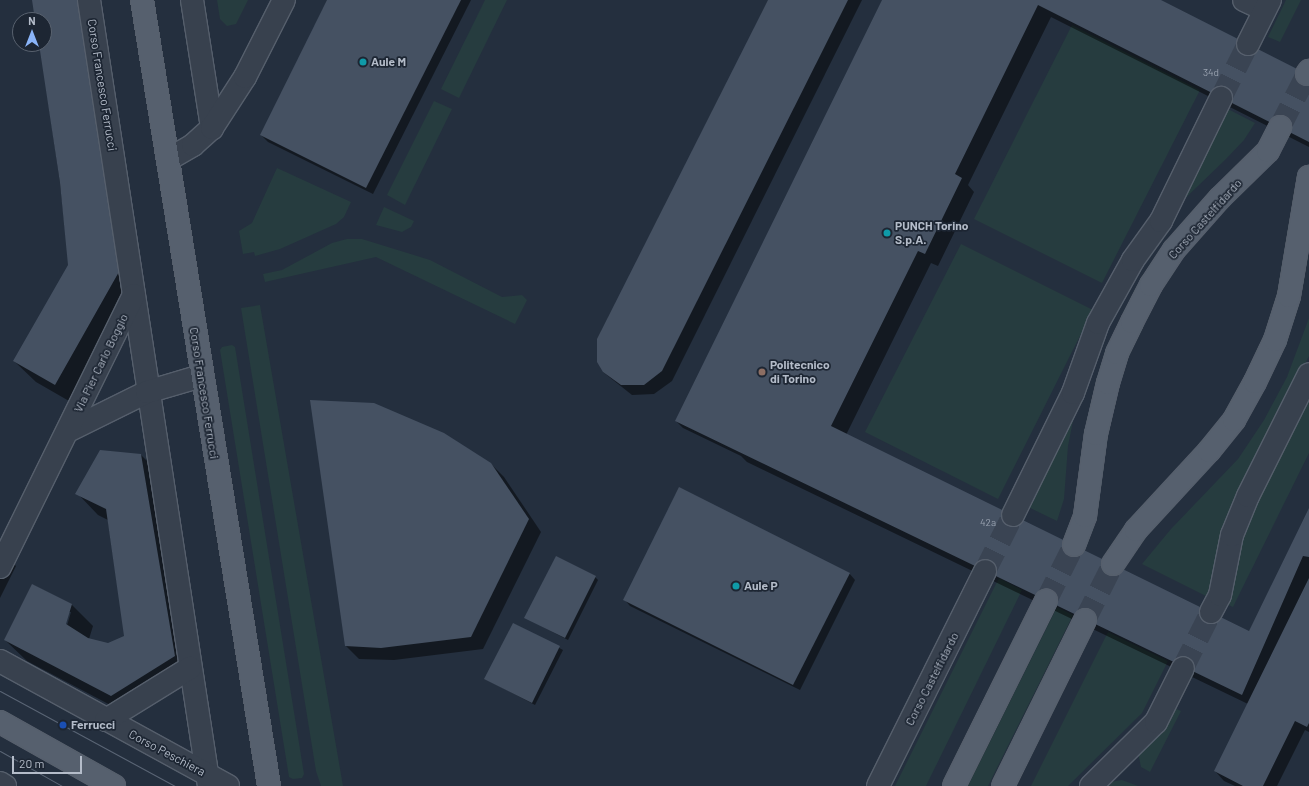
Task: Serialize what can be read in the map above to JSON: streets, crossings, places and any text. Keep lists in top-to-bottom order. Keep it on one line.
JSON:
{"streets":{"main road":["Corso Francesco Ferrucci","Corso Castelfidardo"],"street":["Via Pier Carlo Boggio","Corso Peschiera"]},"crossings":[["Corso Francesco Ferrucci","Via Pier Carlo Boggio"],["Corso Francesco Ferrucci","Corso Peschiera"]],"places":["Aule M","PUNCH Torino S.p.A.","Politecnico di Torino","Aule P","Ferrucci"],"house_numbers":["34d","42a"],"scale_bar":"20 m","north":"top"}
